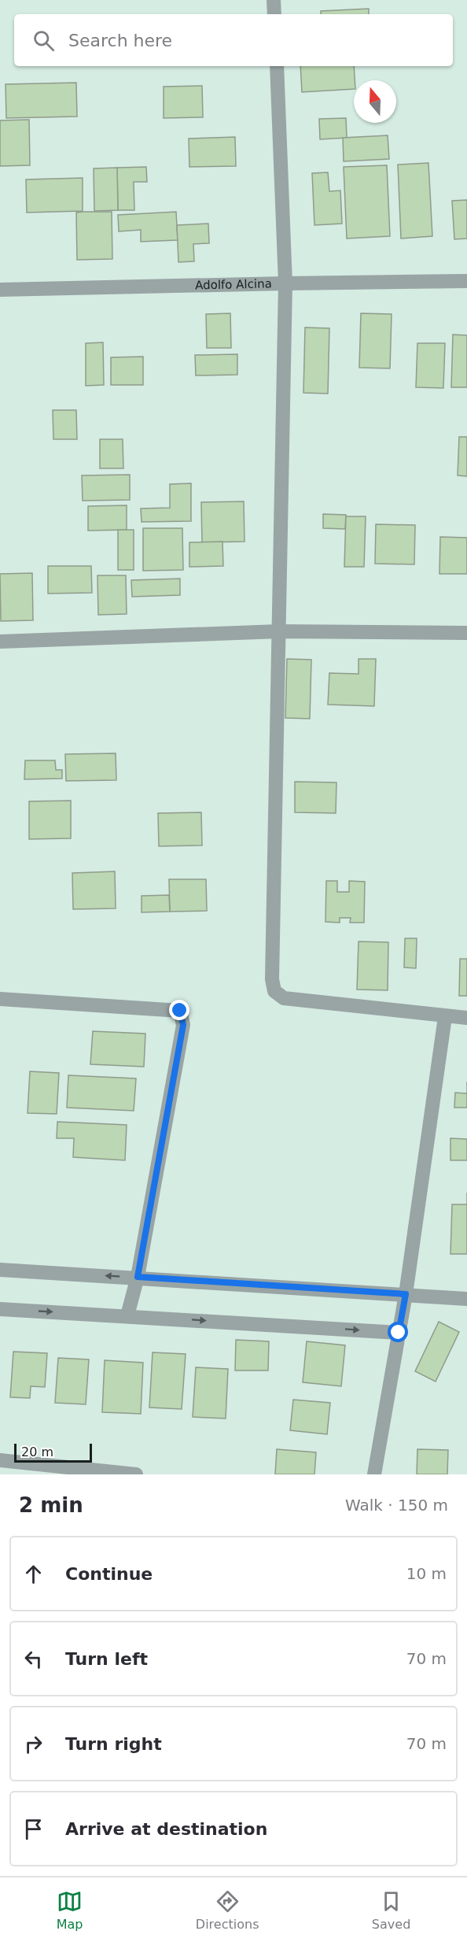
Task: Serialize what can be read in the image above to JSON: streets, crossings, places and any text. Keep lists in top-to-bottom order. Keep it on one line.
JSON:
{"streets":{"street":["Adolfo Alcina"]},"scale_bar":"20 m","north":"top","page":{"search":"Search here","scale":"20 m","heading":["2 min","Walk · 150 m"],"list":[["Continue","10 m"],["Turn left","70 m"],["Turn right","70 m"],"Arrive at destination"],"nav":["Map","Directions","Saved"]}}
